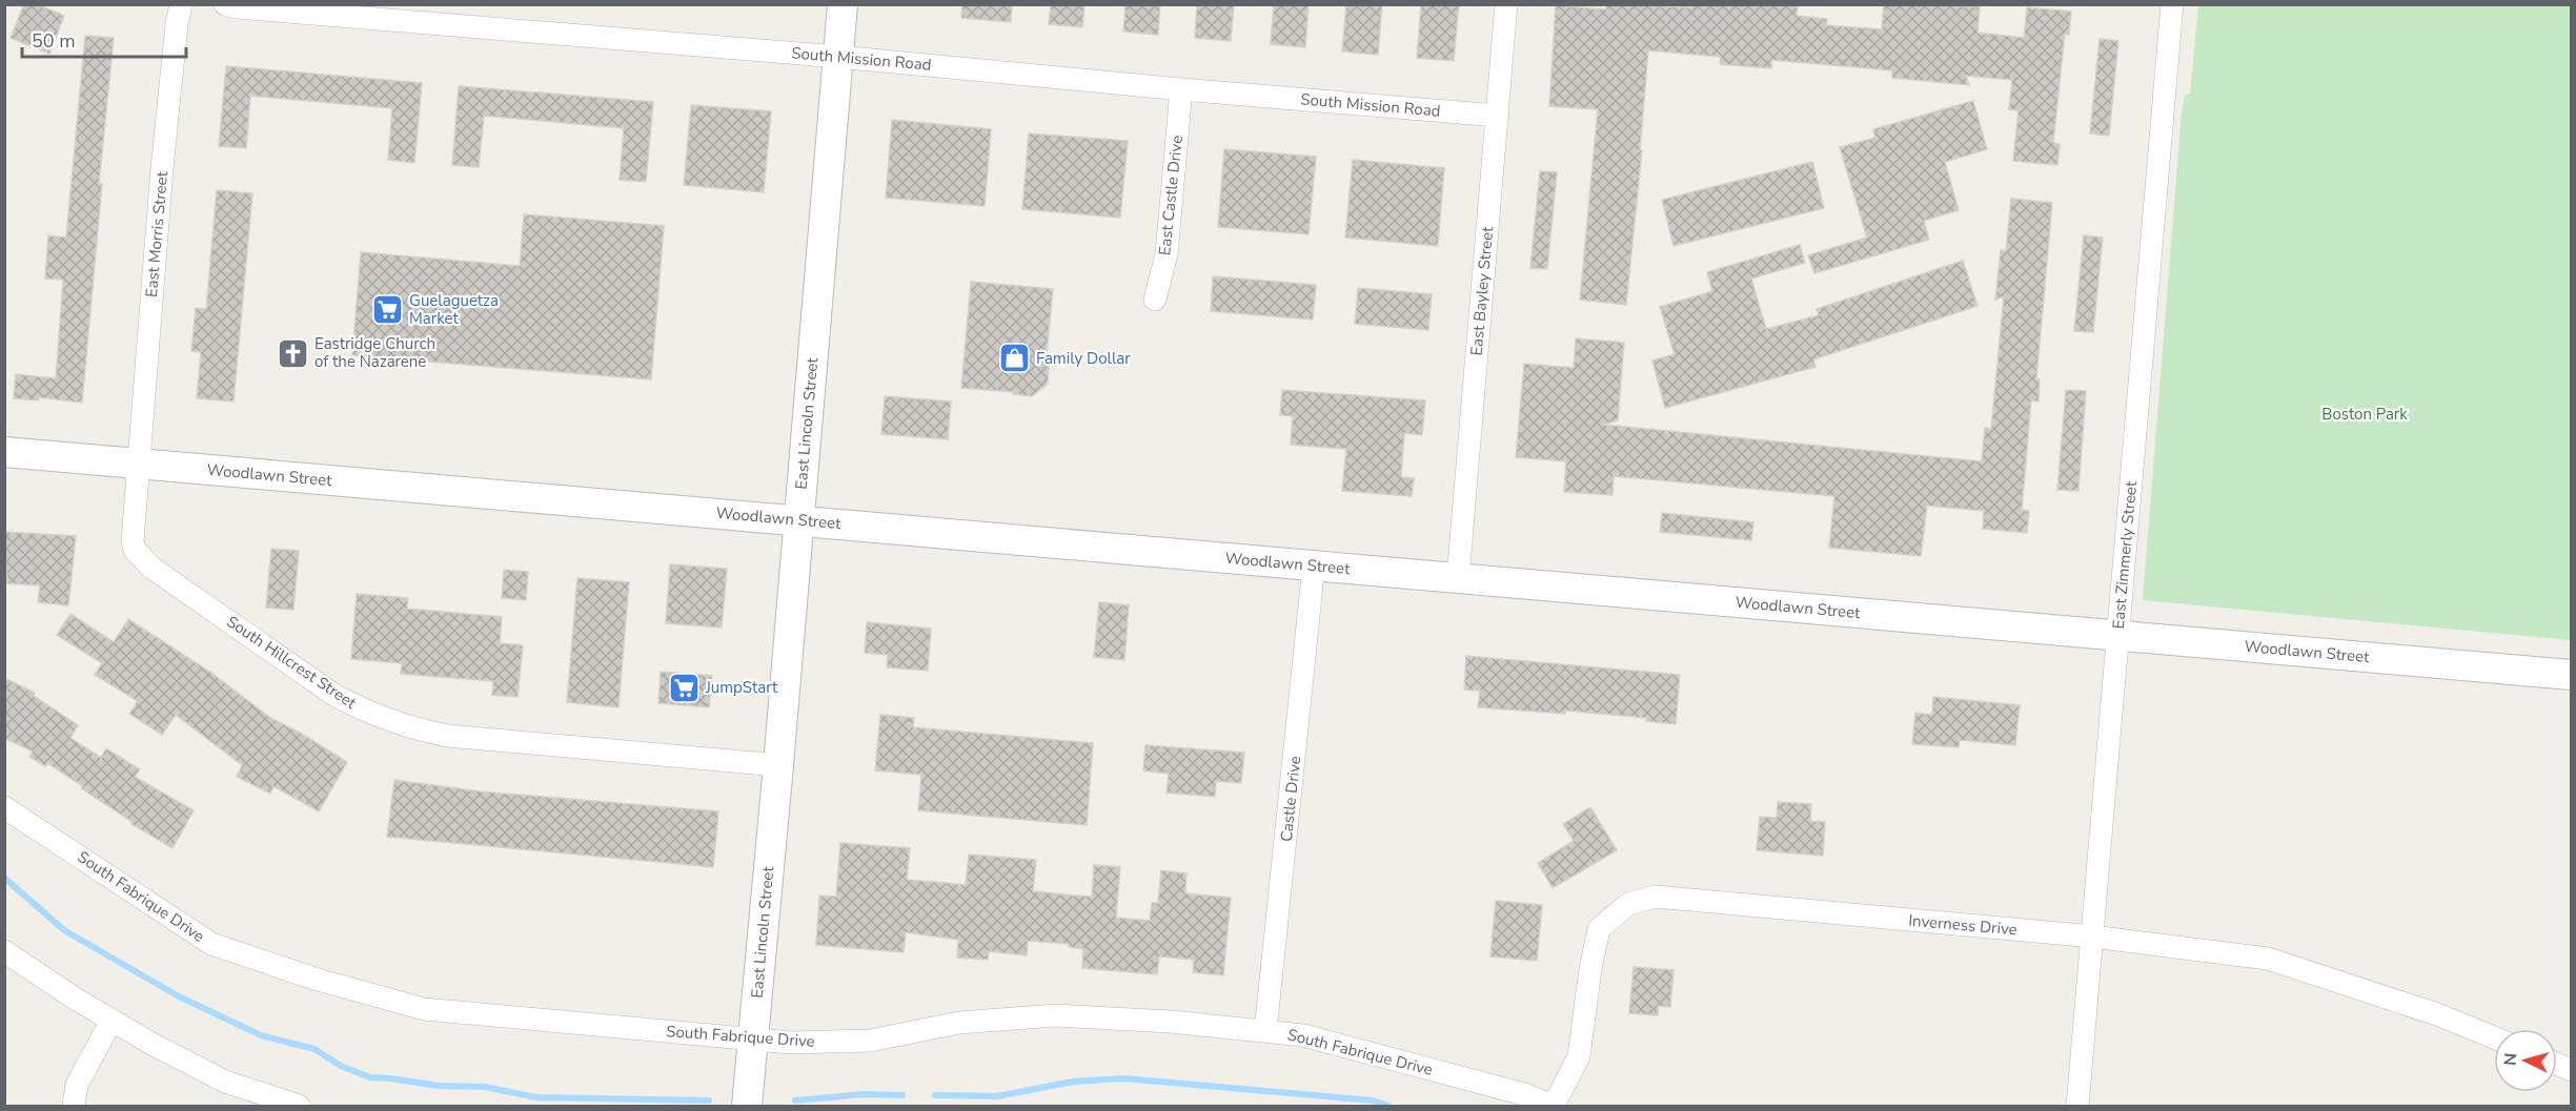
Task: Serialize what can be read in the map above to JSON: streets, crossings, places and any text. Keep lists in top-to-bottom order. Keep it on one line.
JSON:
{"streets":{"street":["South Mission Road","East Castle Drive","East Morris Street","East Bayley Street","East Lincoln Street","Woodlawn Street","East Zimmerly Street","South Hillcrest Street","Castle Drive","South Fabrique Drive","Inverness Drive"]},"crossings":[["South Mission Road","East Castle Drive"],["South Mission Road","East Bayley Street"],["South Mission Road","East Lincoln Street"],["East Morris Street","Woodlawn Street"],["East Morris Street","South Hillcrest Street"],["East Bayley Street","Woodlawn Street"],["East Lincoln Street","Woodlawn Street"],["East Lincoln Street","South Hillcrest Street"],["East Lincoln Street","South Fabrique Drive"],["Woodlawn Street","East Zimmerly Street"],["Woodlawn Street","South Hillcrest Street"],["Woodlawn Street","Castle Drive"],["East Zimmerly Street","Inverness Drive"],["Castle Drive","South Fabrique Drive"],["South Fabrique Drive","Inverness Drive"]],"parks":["Boston Park"],"places":{"supermarket":["Guelaguetza Market","JumpStart"],"church":["Eastridge Church of the Nazarene"],"shop":["Family Dollar"]},"scale_bar":"50 m","north":"left"}
